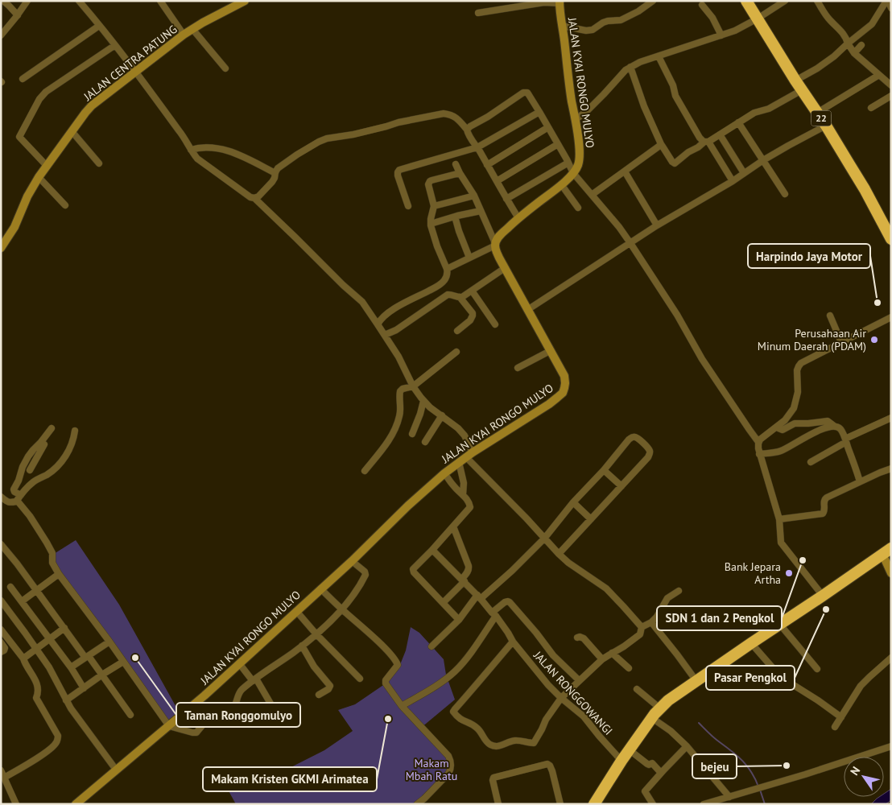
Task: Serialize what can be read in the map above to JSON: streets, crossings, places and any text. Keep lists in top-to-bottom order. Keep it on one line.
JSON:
{"streets":{"highway":["22"],"street":["JALAN CENTRA PATUNG","JALAN KYAI RONGO MULYO","JALAN RONGGOWANGI"]},"parks":["Makam Mbah Ratu"],"places":["Harpindo Jaya Motor","Perusahaan Air Minum Daerah (PDAM)","SDN 1 dan 2 Pengkol","Bank Jepara Artha","Pasar Pengkol","Taman Ronggomulyo","Makam Kristen GKMI Arimatea","bejeu"],"north":"top left"}
